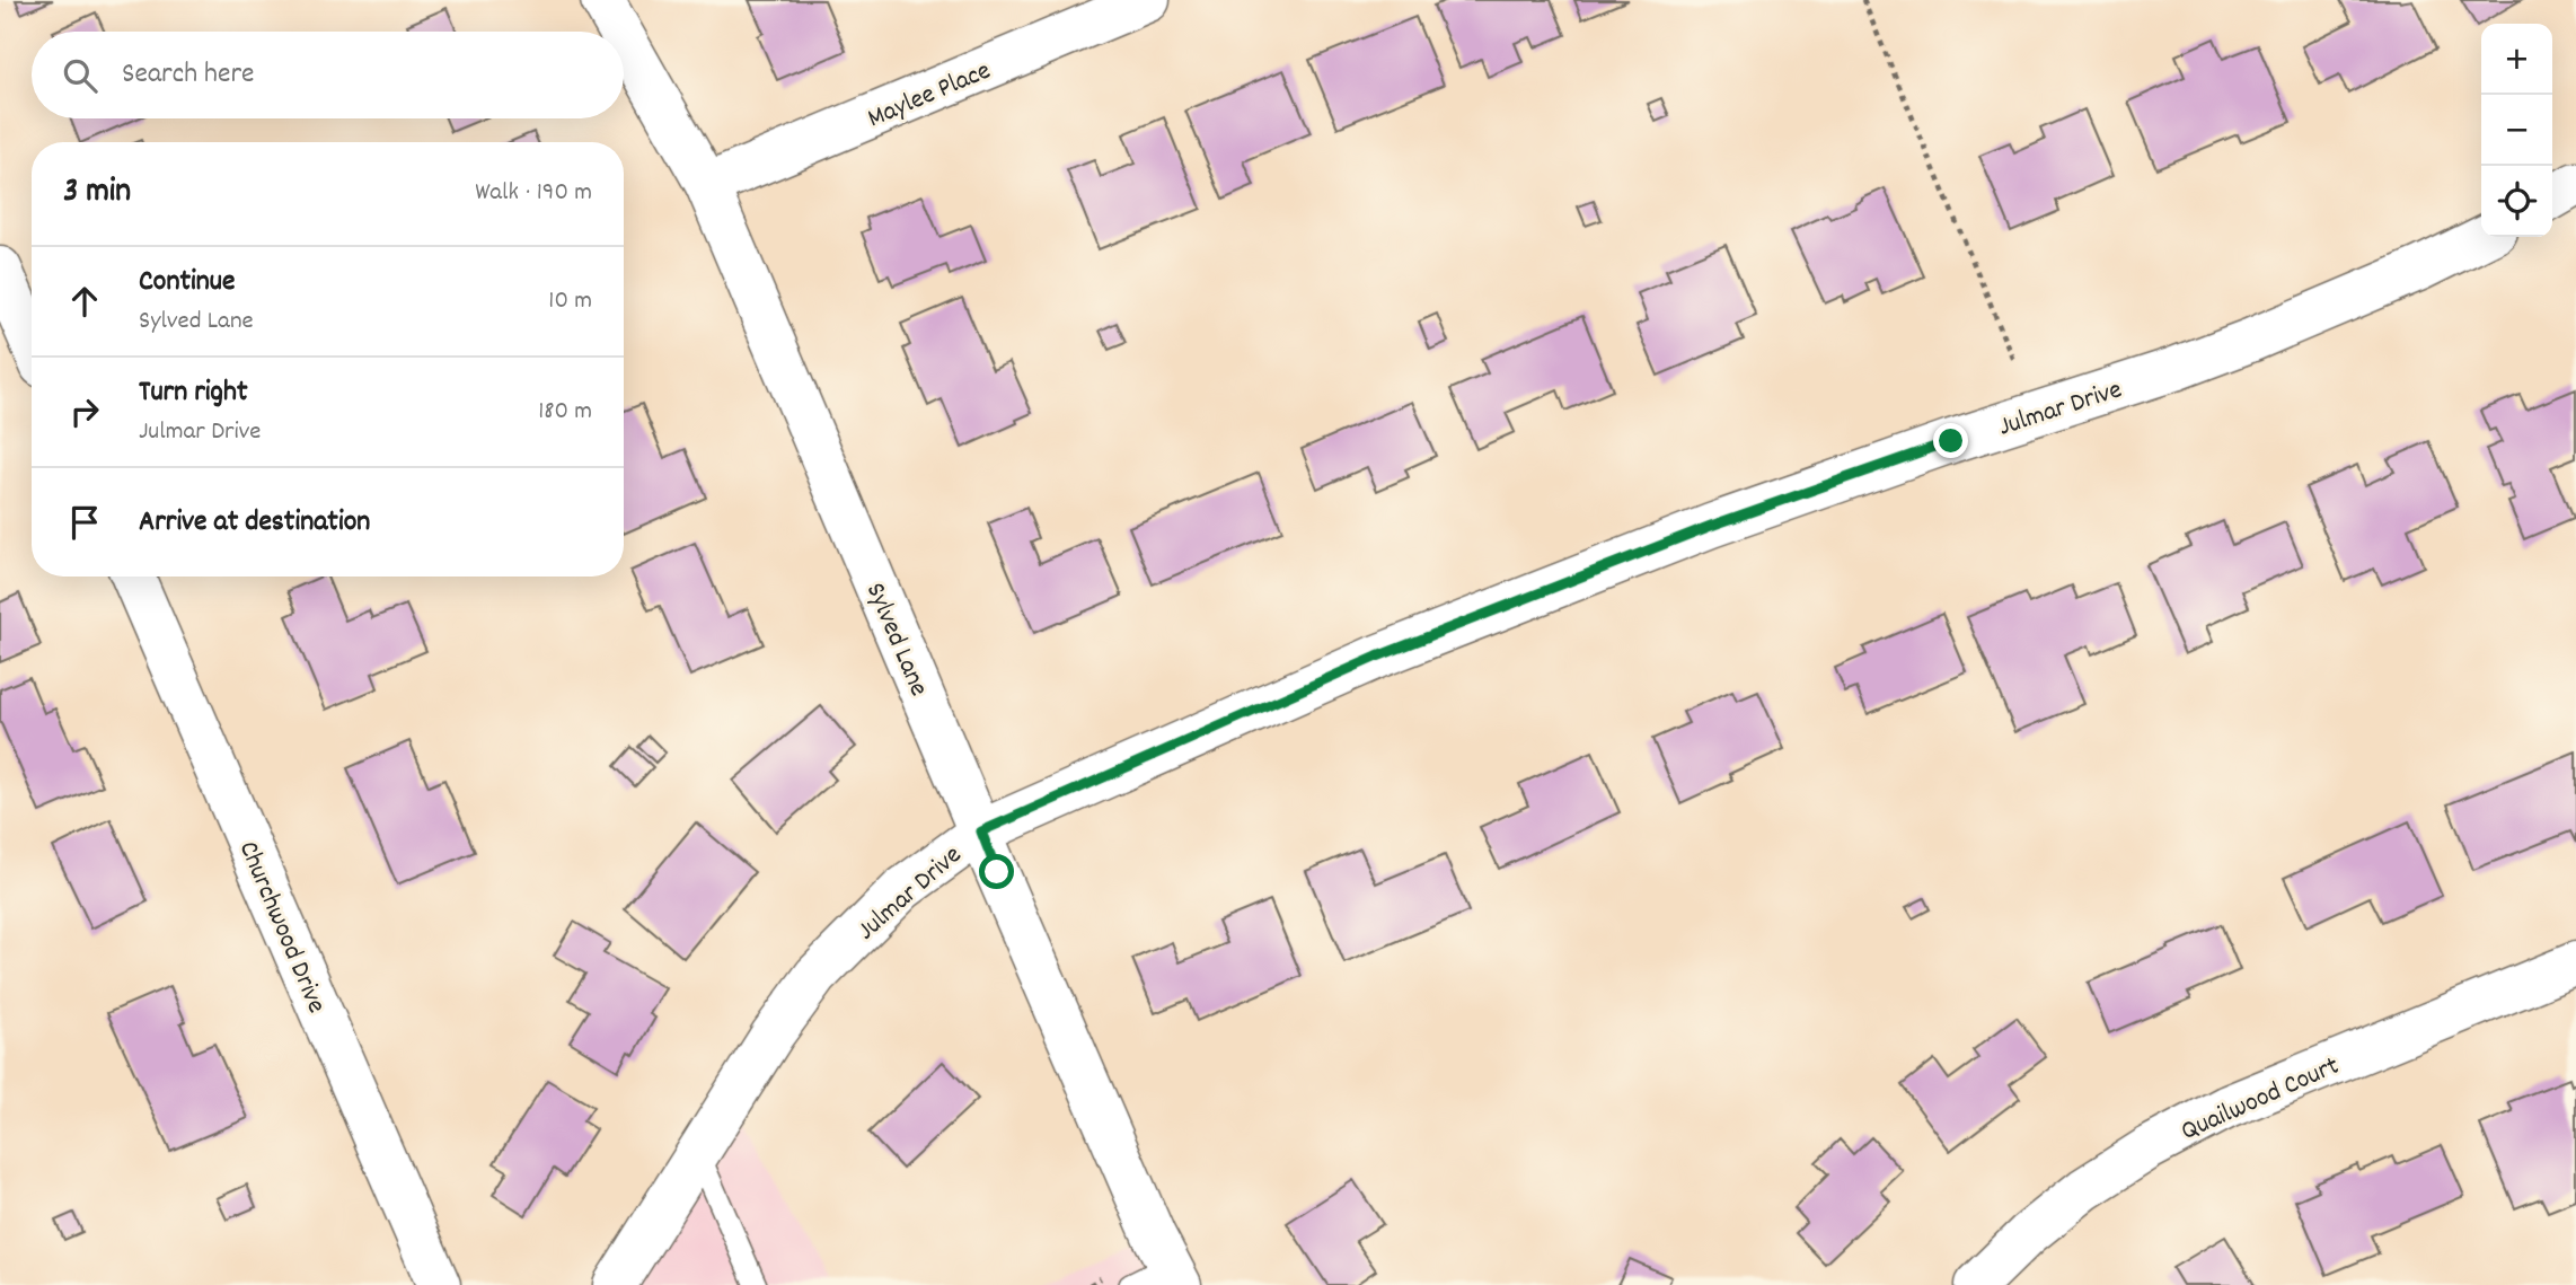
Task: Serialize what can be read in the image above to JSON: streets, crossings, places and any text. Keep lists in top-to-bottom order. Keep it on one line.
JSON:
{"streets":{"street":["Maylee Place","Julmar Drive","Sylved Lane","Churchwood Drive","Quailwood Court"]},"crossings":[["Maylee Place","Sylved Lane"],["Julmar Drive","Sylved Lane"]],"page":{"map_buttons":["+","−"],"search":"Search here","heading":["3 min","Walk · 190 m"],"list":[["Continue","Sylved Lane","10 m"],["Turn right","Julmar Drive","180 m"],"Arrive at destination"]}}
